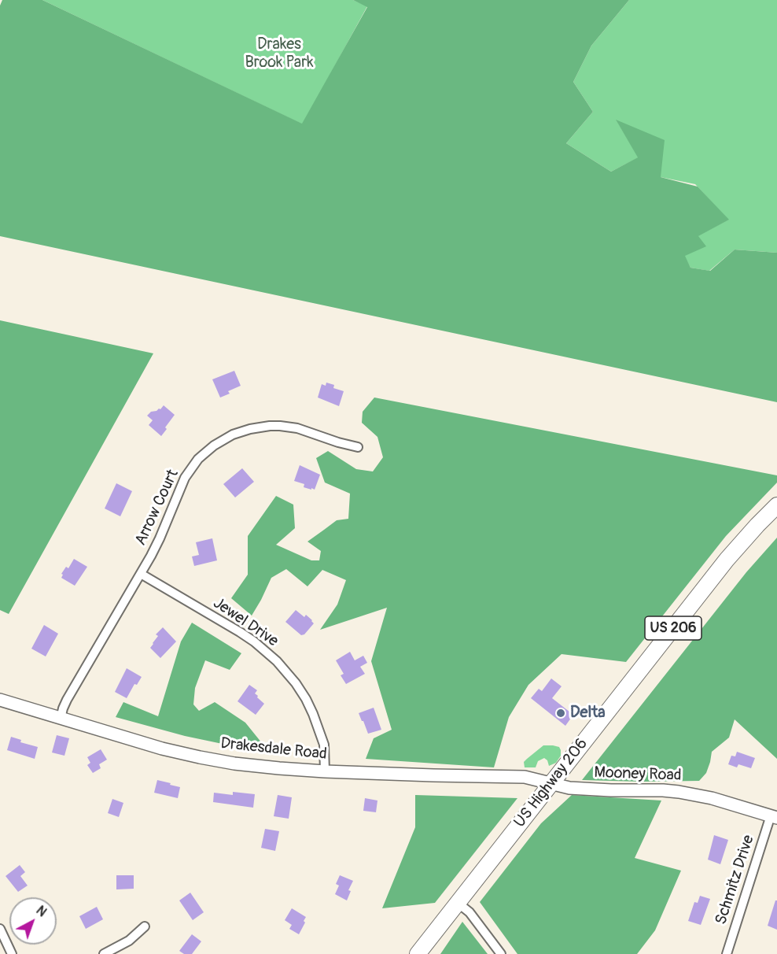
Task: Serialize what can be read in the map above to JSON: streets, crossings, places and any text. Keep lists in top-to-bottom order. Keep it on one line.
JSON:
{"streets":{"highway":["US 206","US Highway 206"],"main road":["Drakesdale Road","Mooney Road"],"street":["Arrow Court","Jewel Drive","Schmitz Drive"]},"crossings":[["Arrow Court","Jewel Drive"],["Arrow Court","Drakesdale Road"],["Jewel Drive","Drakesdale Road"],["Drakesdale Road","Mooney Road"],["Drakesdale Road","US Highway 206"],["Mooney Road","US Highway 206"],["Mooney Road","Schmitz Drive"]],"parks":["Drakes Brook Park"],"places":["Delta"],"north":"top right"}
